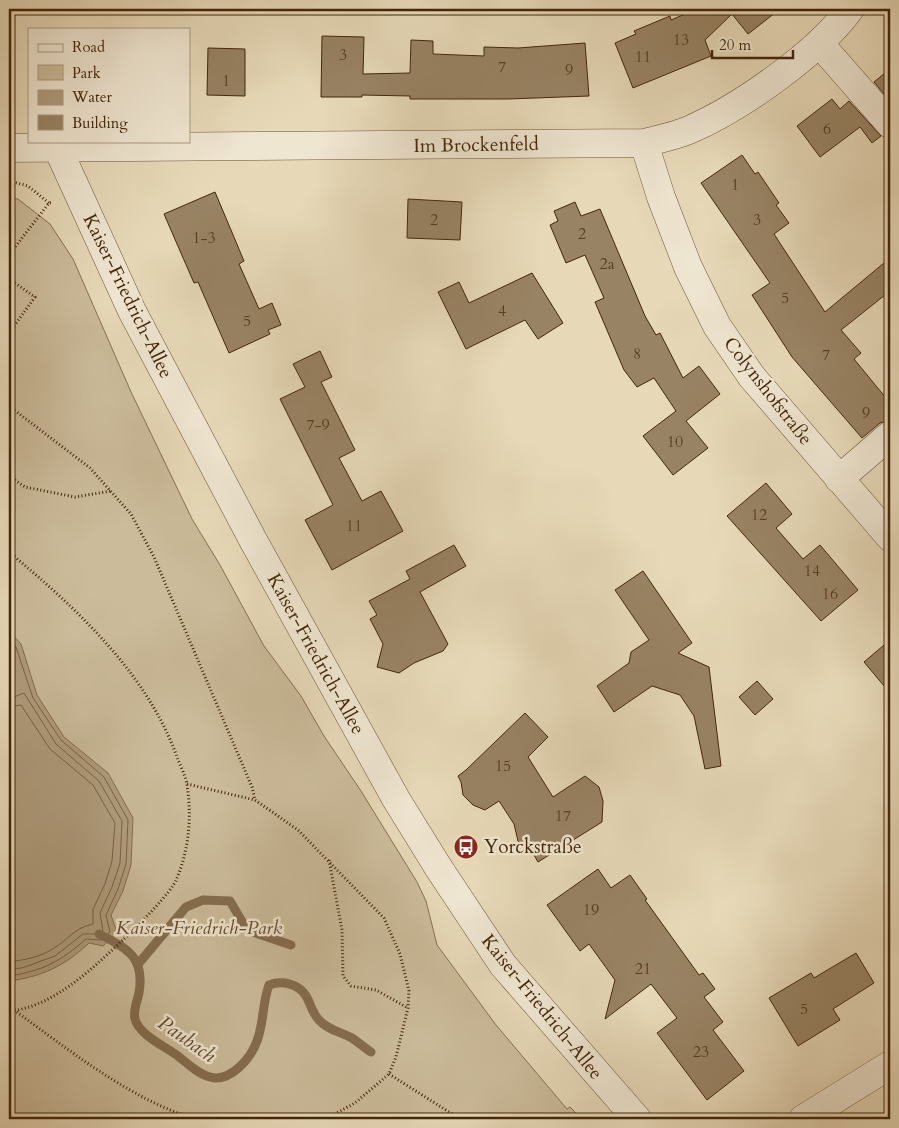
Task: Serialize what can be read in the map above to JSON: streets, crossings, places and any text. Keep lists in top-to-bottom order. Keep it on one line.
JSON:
{"streets":{"street":["Im Brockenfeld","Kaiser-Friedrich-Allee","Colynshofstraße"]},"crossings":[["Im Brockenfeld","Kaiser-Friedrich-Allee"],["Im Brockenfeld","Colynshofstraße"]],"water":["Paubach"],"parks":["Kaiser-Friedrich-Park"],"places":{"bus stop":["Yorckstraße"]},"house_numbers":["13","3","11","7","9","1","6","1","2","3","2","1-3","2a","5","4","5","8","7","9","7-9","10","12","11","14","16","15","17","19","21","5","23"],"legend":["Road","Park","Water","Building"],"scale_bar":"20 m"}
